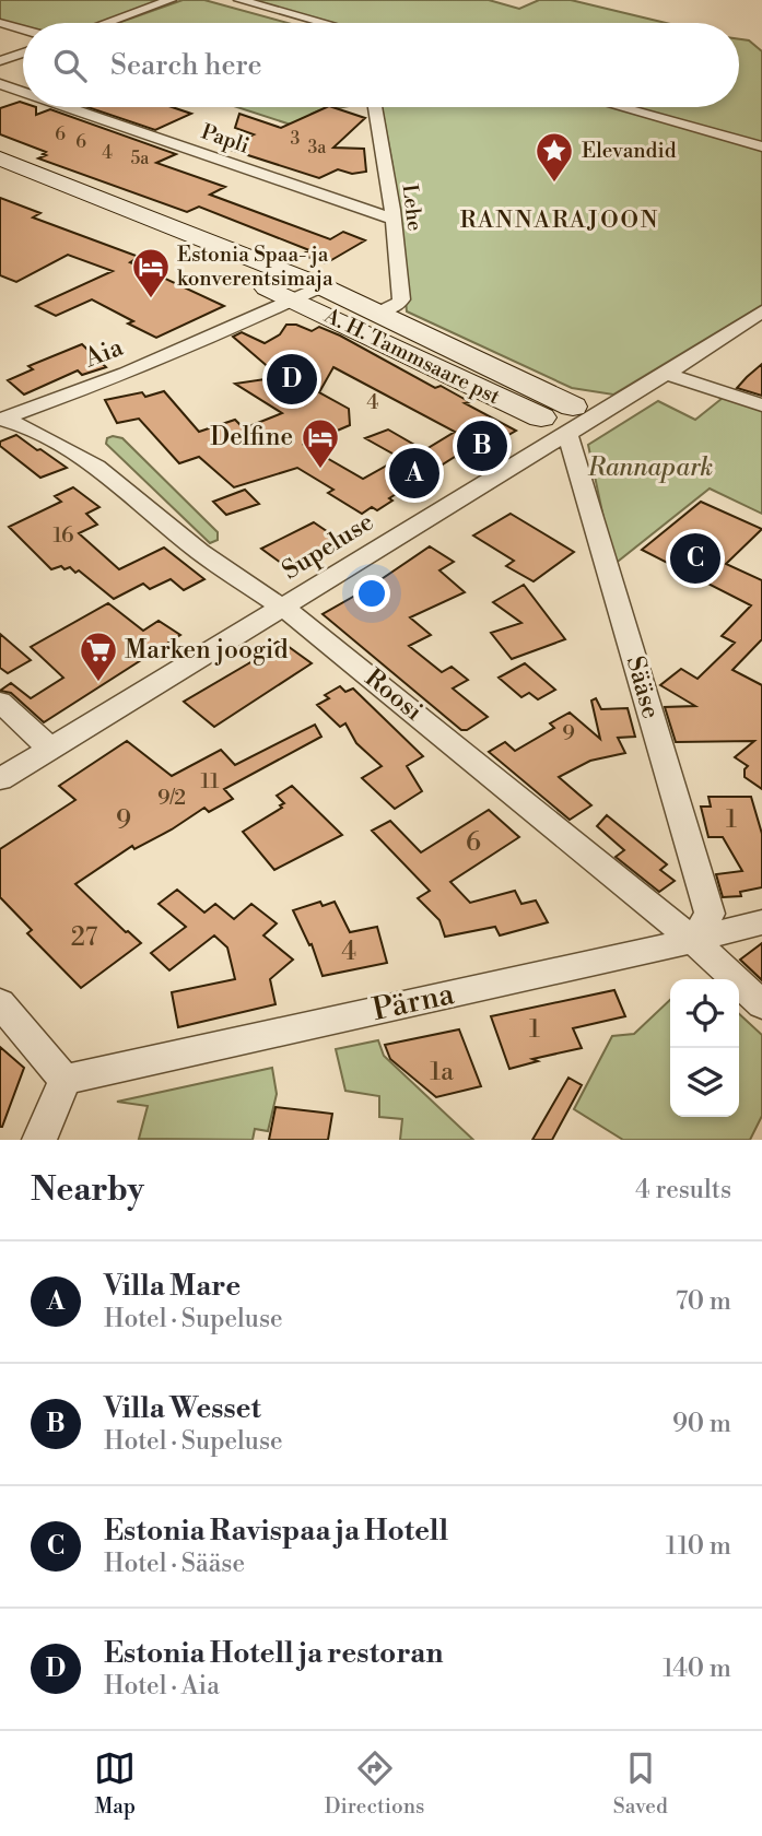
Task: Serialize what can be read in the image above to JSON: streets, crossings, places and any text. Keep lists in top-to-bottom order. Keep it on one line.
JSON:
{"streets":{"street":["Papli","Lehe","Aia","A. H. Tammsaare pst","Supeluse","Sääse","Roosi","Pärna"]},"crossings":[["Papli","Lehe"],["Lehe","A. H. Tammsaare pst"],["Aia","A. H. Tammsaare pst"],["Aia","Roosi"],["A. H. Tammsaare pst","Supeluse"],["A. H. Tammsaare pst","Sääse"],["Supeluse","Sääse"],["Supeluse","Roosi"],["Sääse","Roosi"],["Sääse","Pärna"],["Roosi","Pärna"]],"districts":["RANNARAJOON"],"parks":["Rannapark"],"places":{"place":["Elevandid"],"hotel":["Estonia Spaa- ja konverentsimaja","Delfine"],"supermarket":["Marken joogid"]},"house_numbers":["6","3","6","3a","4","5a","4","16","9","11","9/2","1","9","6","27","4","1","1a"],"page":{"search":"Search here","pins":["D","B","A","C"],"heading":["Nearby","4 results"],"list":[{"mark":"A","name":"Villa Mare","note":"Hotel · Supeluse","value":"70 m"},{"mark":"B","name":"Villa Wesset","note":"Hotel · Supeluse","value":"90 m"},{"mark":"C","name":"Estonia Ravispaa ja Hotell","note":"Hotel · Sääse","value":"110 m"},{"mark":"D","name":"Estonia Hotell ja restoran","note":"Hotel · Aia","value":"140 m"}],"nav":["Map","Directions","Saved"]}}
